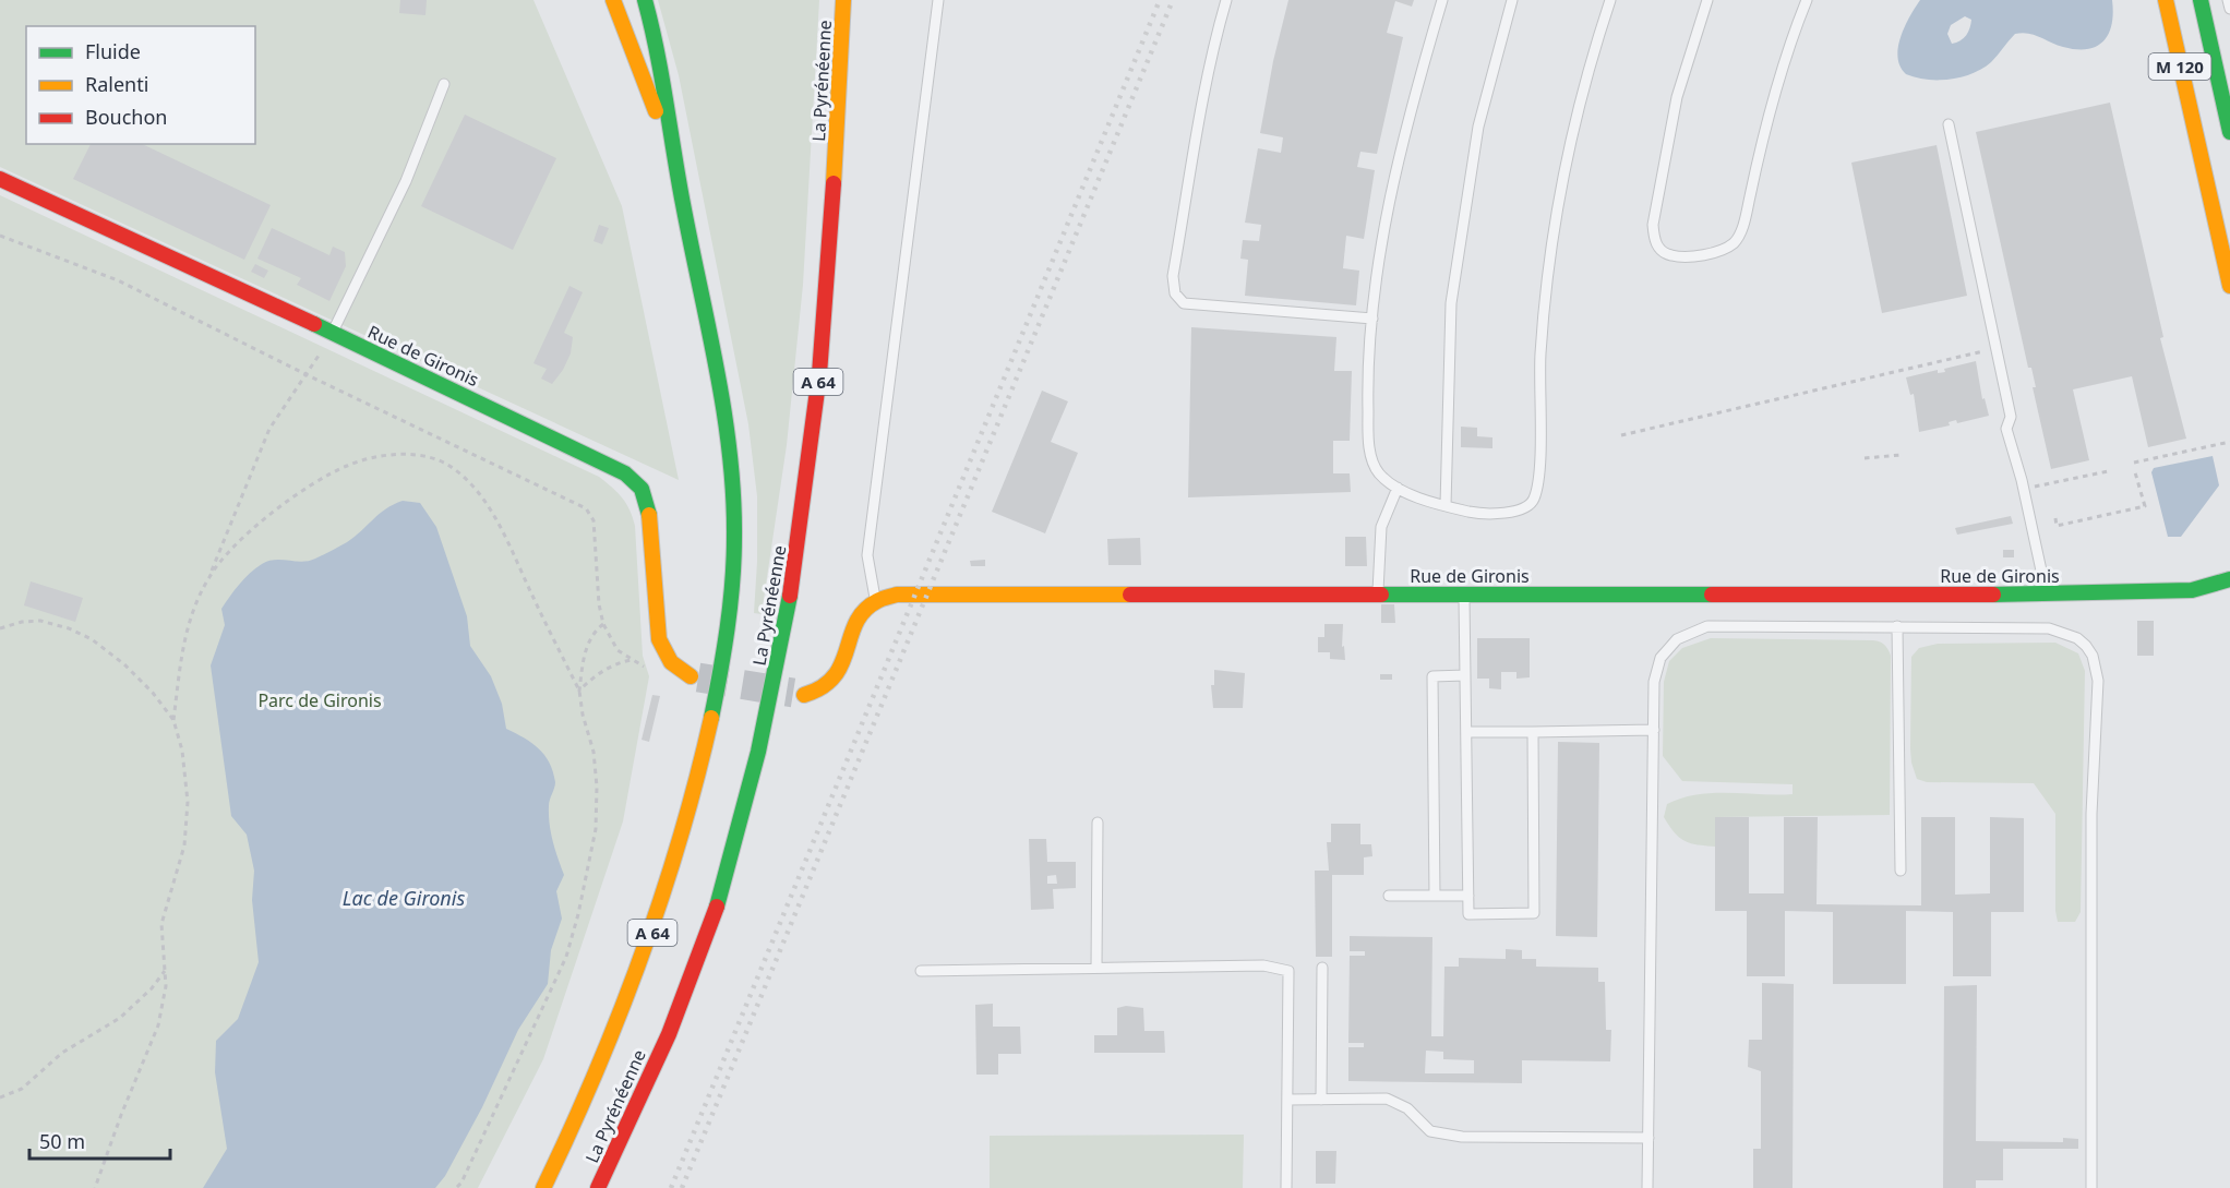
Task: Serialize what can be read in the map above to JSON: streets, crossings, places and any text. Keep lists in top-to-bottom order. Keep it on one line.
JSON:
{"streets":{"main road":["M 120","La Pyrénéenne","Rue de Gironis","A 64"]},"water":["Lac de Gironis"],"parks":["Parc de Gironis"],"legend":["Fluide","Ralenti","Bouchon"],"scale_bar":"50 m"}
